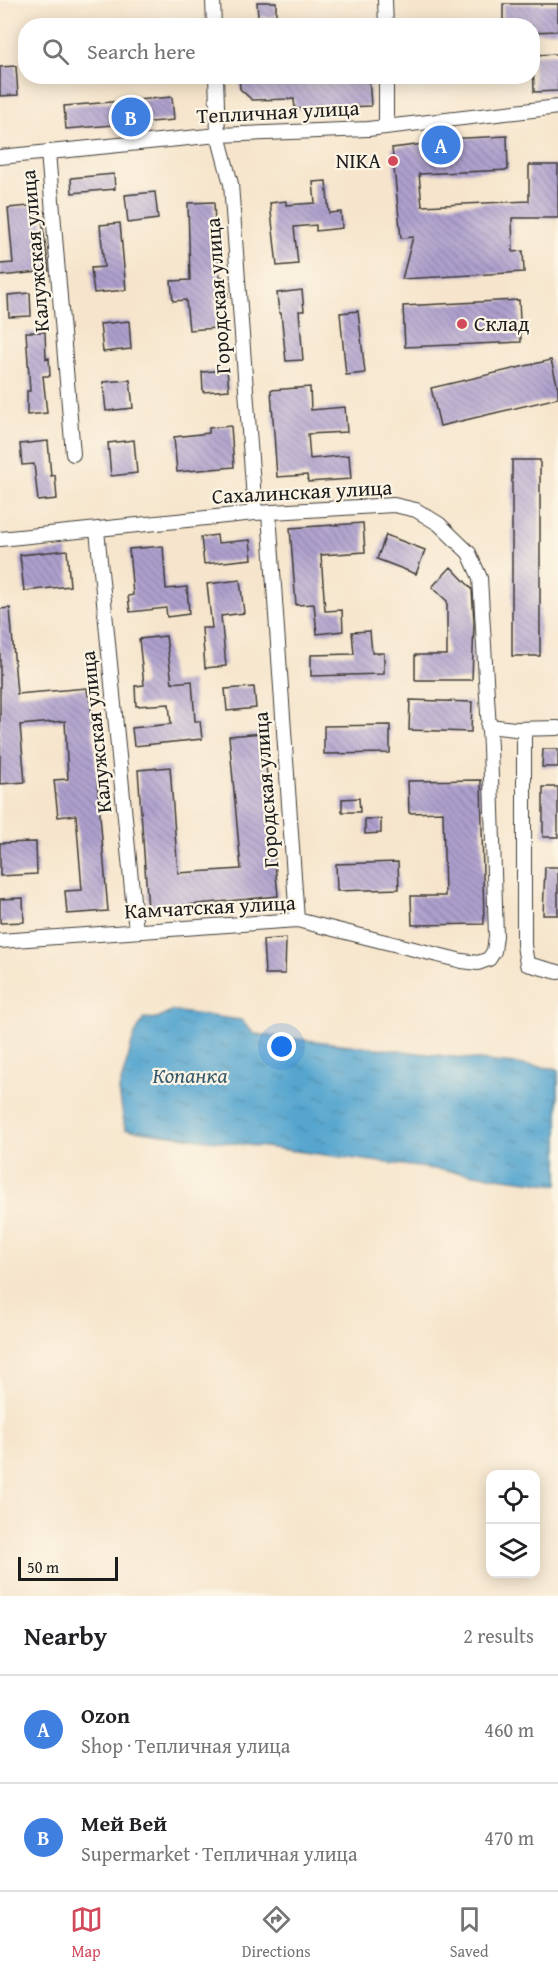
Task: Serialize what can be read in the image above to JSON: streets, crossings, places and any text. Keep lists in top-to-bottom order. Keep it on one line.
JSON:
{"streets":{"street":["Тепличная улица","Калужская улица","Городская улица","Сахалинская улица","Камчатская улица"]},"crossings":[["Тепличная улица","Калужская улица"],["Тепличная улица","Городская улица"],["Калужская улица","Сахалинская улица"],["Калужская улица","Камчатская улица"],["Городская улица","Сахалинская улица"],["Городская улица","Камчатская улица"],["Сахалинская улица","Камчатская улица"]],"water":["Копанка"],"places":["NIKA","Склад"],"scale_bar":"50 m","page":{"search":"Search here","pins":["B","A"],"scale":"50 m","heading":["Nearby","2 results"],"list":[{"mark":"A","name":"Ozon","note":"Shop · Тепличная улица","value":"460 m"},{"mark":"B","name":"Мей Вей","note":"Supermarket · Тепличная улица","value":"470 m"}],"nav":["Map","Directions","Saved"]}}
